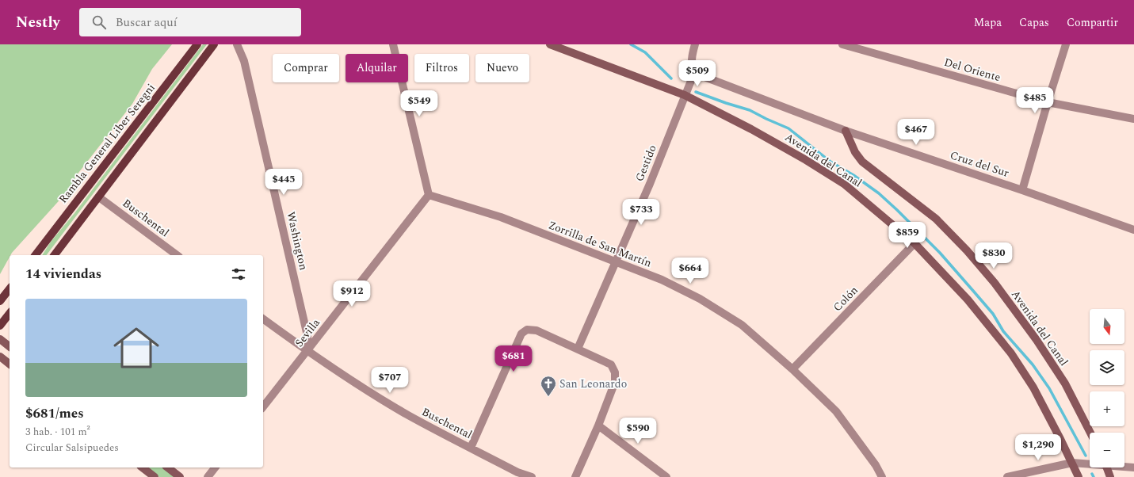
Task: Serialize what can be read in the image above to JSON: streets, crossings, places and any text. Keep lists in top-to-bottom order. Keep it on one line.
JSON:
{"streets":{"main road":["Rambla General Liber Seregni"],"street":["Del Oriente","Avenida del Canal","Gestido","Cruz del Sur","Buschental","Washington","Zorrilla de San Martín","Colón","Sevilla"]},"crossings":[["Avenida del Canal","Gestido"],["Avenida del Canal","Cruz del Sur"],["Avenida del Canal","Colón"],["Gestido","Cruz del Sur"],["Gestido","Zorrilla de San Martín"],["Buschental","Washington"],["Buschental","Sevilla"],["Washington","Sevilla"],["Zorrilla de San Martín","Colón"],["Zorrilla de San Martín","Sevilla"]],"places":{"church":["San Leonardo"]},"north":"bottom","page":{"header":"Nestly","search":"Buscar aquí","nav":["Mapa","Capas","Compartir"],"chip":["Comprar","Alquilar","Filtros","Nuevo"],"price":["$509","$485","$549","$467","$445","$733","$859","$830","$664","$912","$681","$707","$590","$1,290"],"heading":"14 viviendas","list":[{"name":"$681/mes","note":"3 hab. · 101 m² · Circular Salsipuedes"}],"map_buttons":["+","−"]}}
